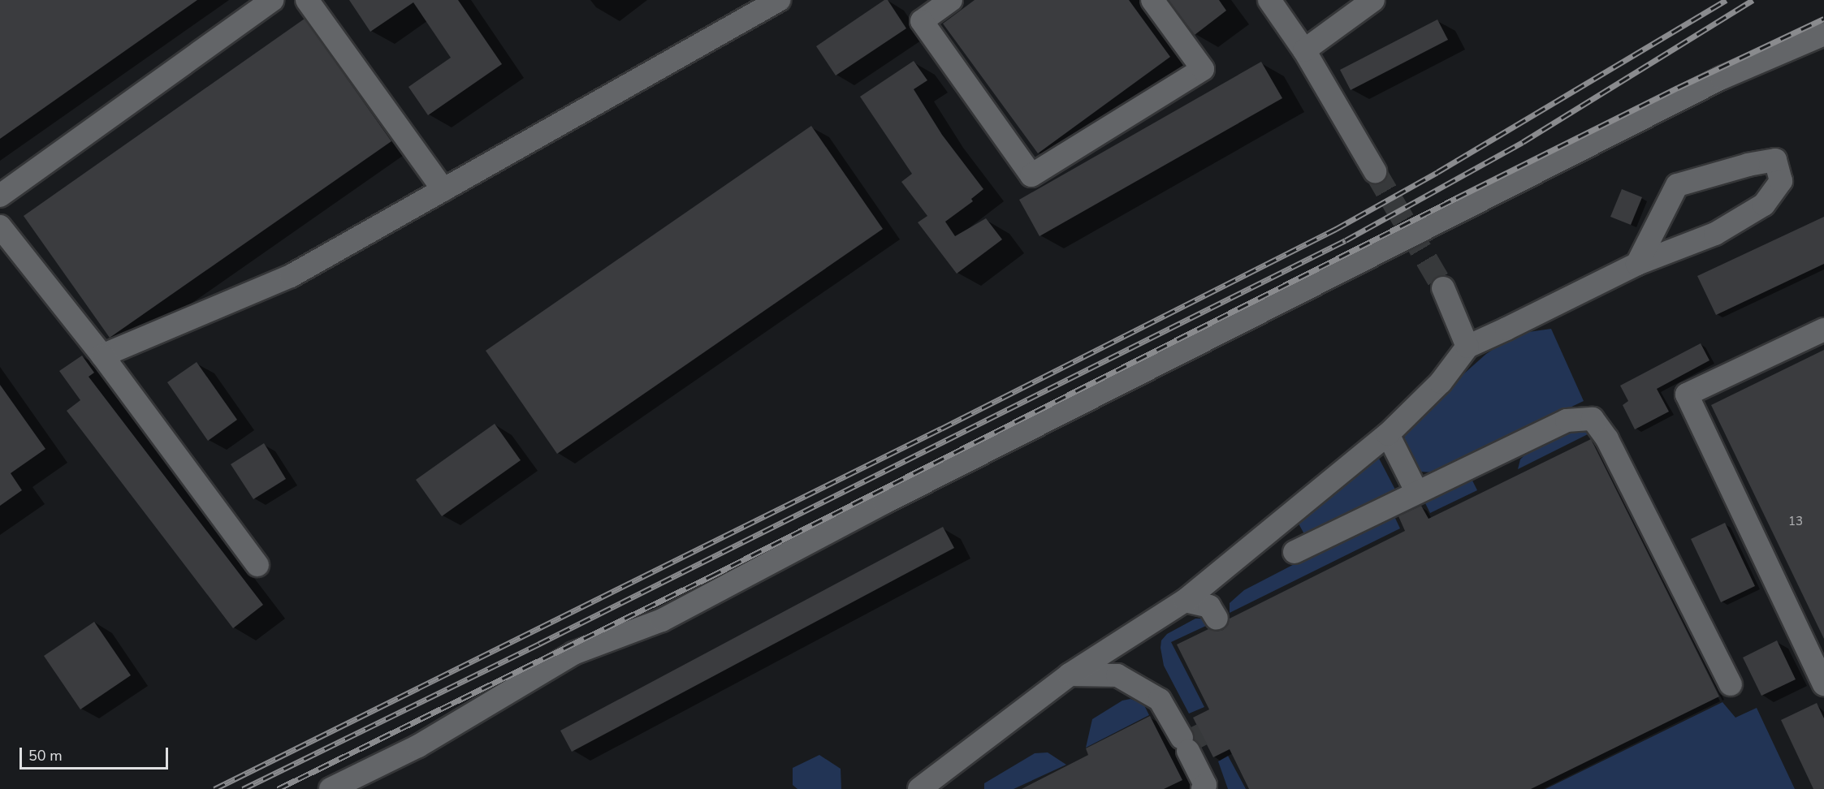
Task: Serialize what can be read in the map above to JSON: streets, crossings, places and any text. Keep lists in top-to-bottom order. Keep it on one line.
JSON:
{"house_numbers":["13"],"scale_bar":"50 m"}
